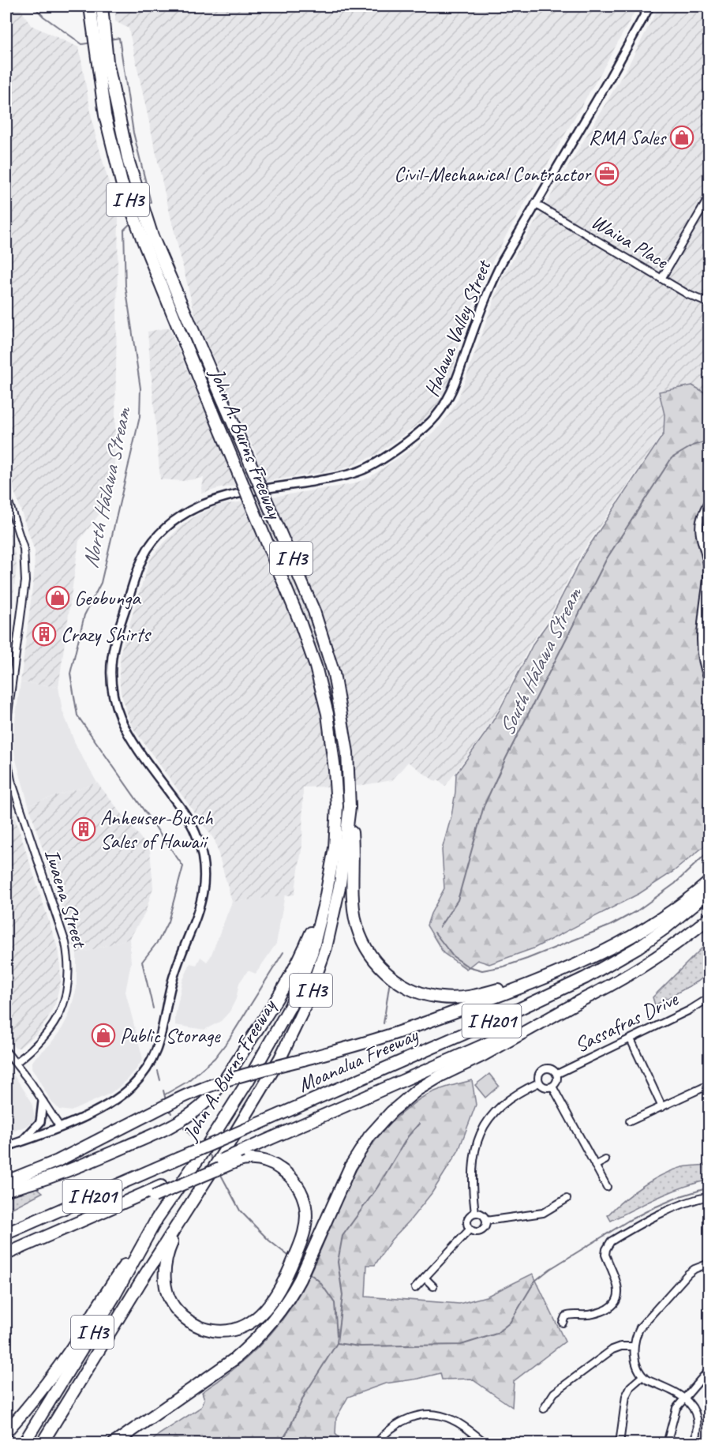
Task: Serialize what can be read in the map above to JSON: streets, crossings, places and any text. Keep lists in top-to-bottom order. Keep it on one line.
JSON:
{"streets":{"highway":["I H3","John A. Burns Freeway","I H201","Moanalua Freeway"],"street":["Waiua Place","Halawa Valley Street","Iwaena Street","Sassafras Drive"]},"crossings":[["Waiua Place","Halawa Valley Street"]],"water":["North Hālawa Stream","South Hālawa Stream"],"places":{"shop":["RMA Sales","Geobunga","Public Storage"],"office":["Civil-Mechanical Contractor"],"building":["Crazy Shirts","Anheuser-Busch Sales of Hawaii"]}}
